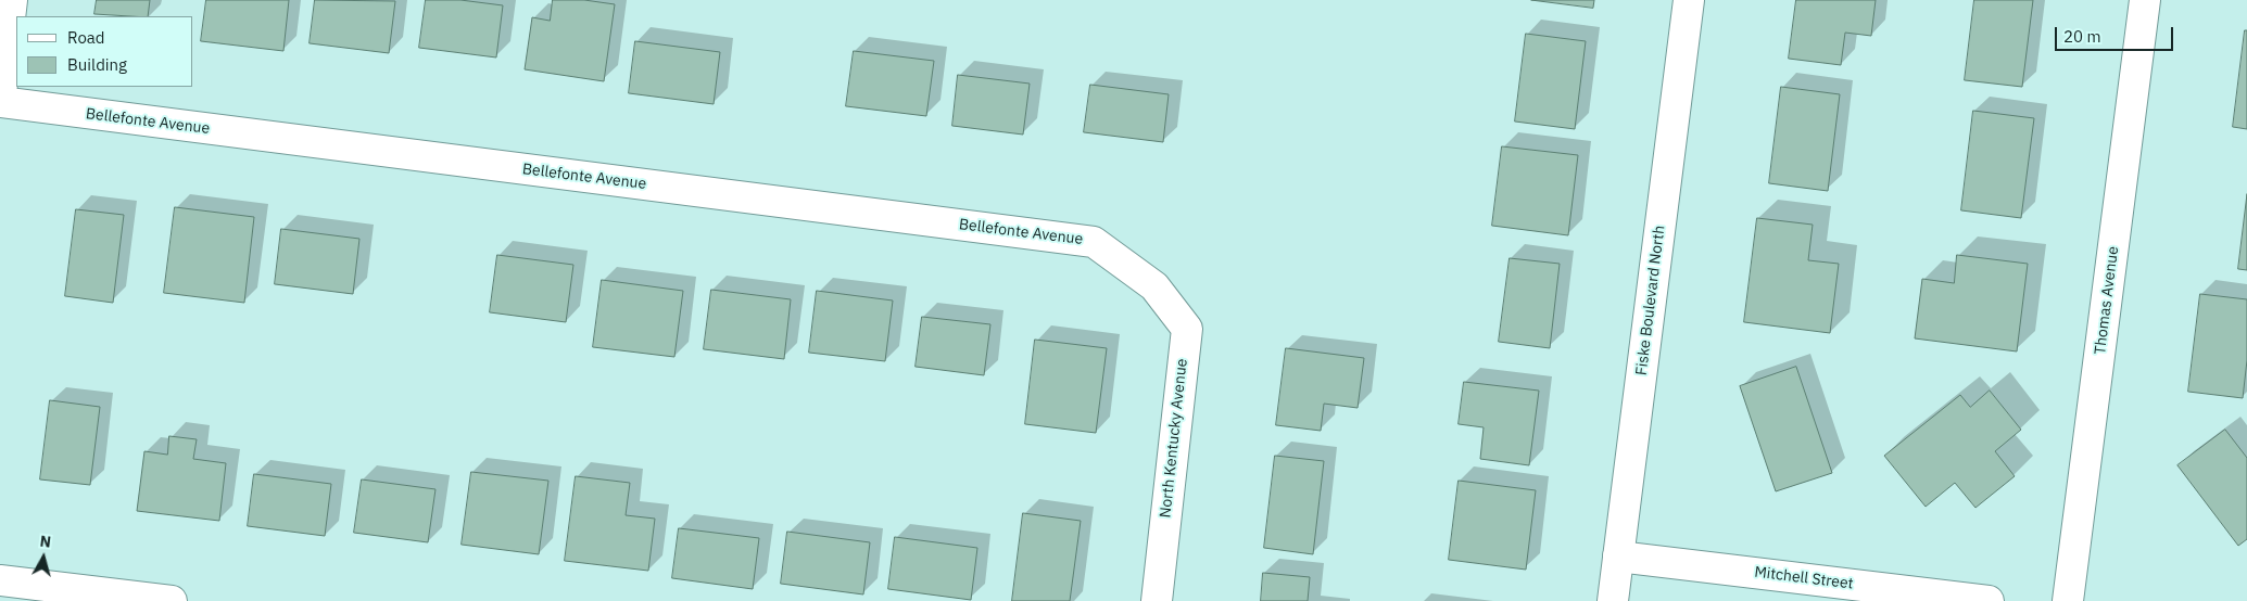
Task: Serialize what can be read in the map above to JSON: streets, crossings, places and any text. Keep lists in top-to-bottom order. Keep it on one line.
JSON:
{"streets":{"street":["Bellefonte Avenue","Fiske Boulevard North","Thomas Avenue","North Kentucky Avenue","Mitchell Street"]},"crossings":[["Bellefonte Avenue","North Kentucky Avenue"],["Fiske Boulevard North","Mitchell Street"]],"legend":["Road","Building"],"scale_bar":"20 m","north":"top"}
